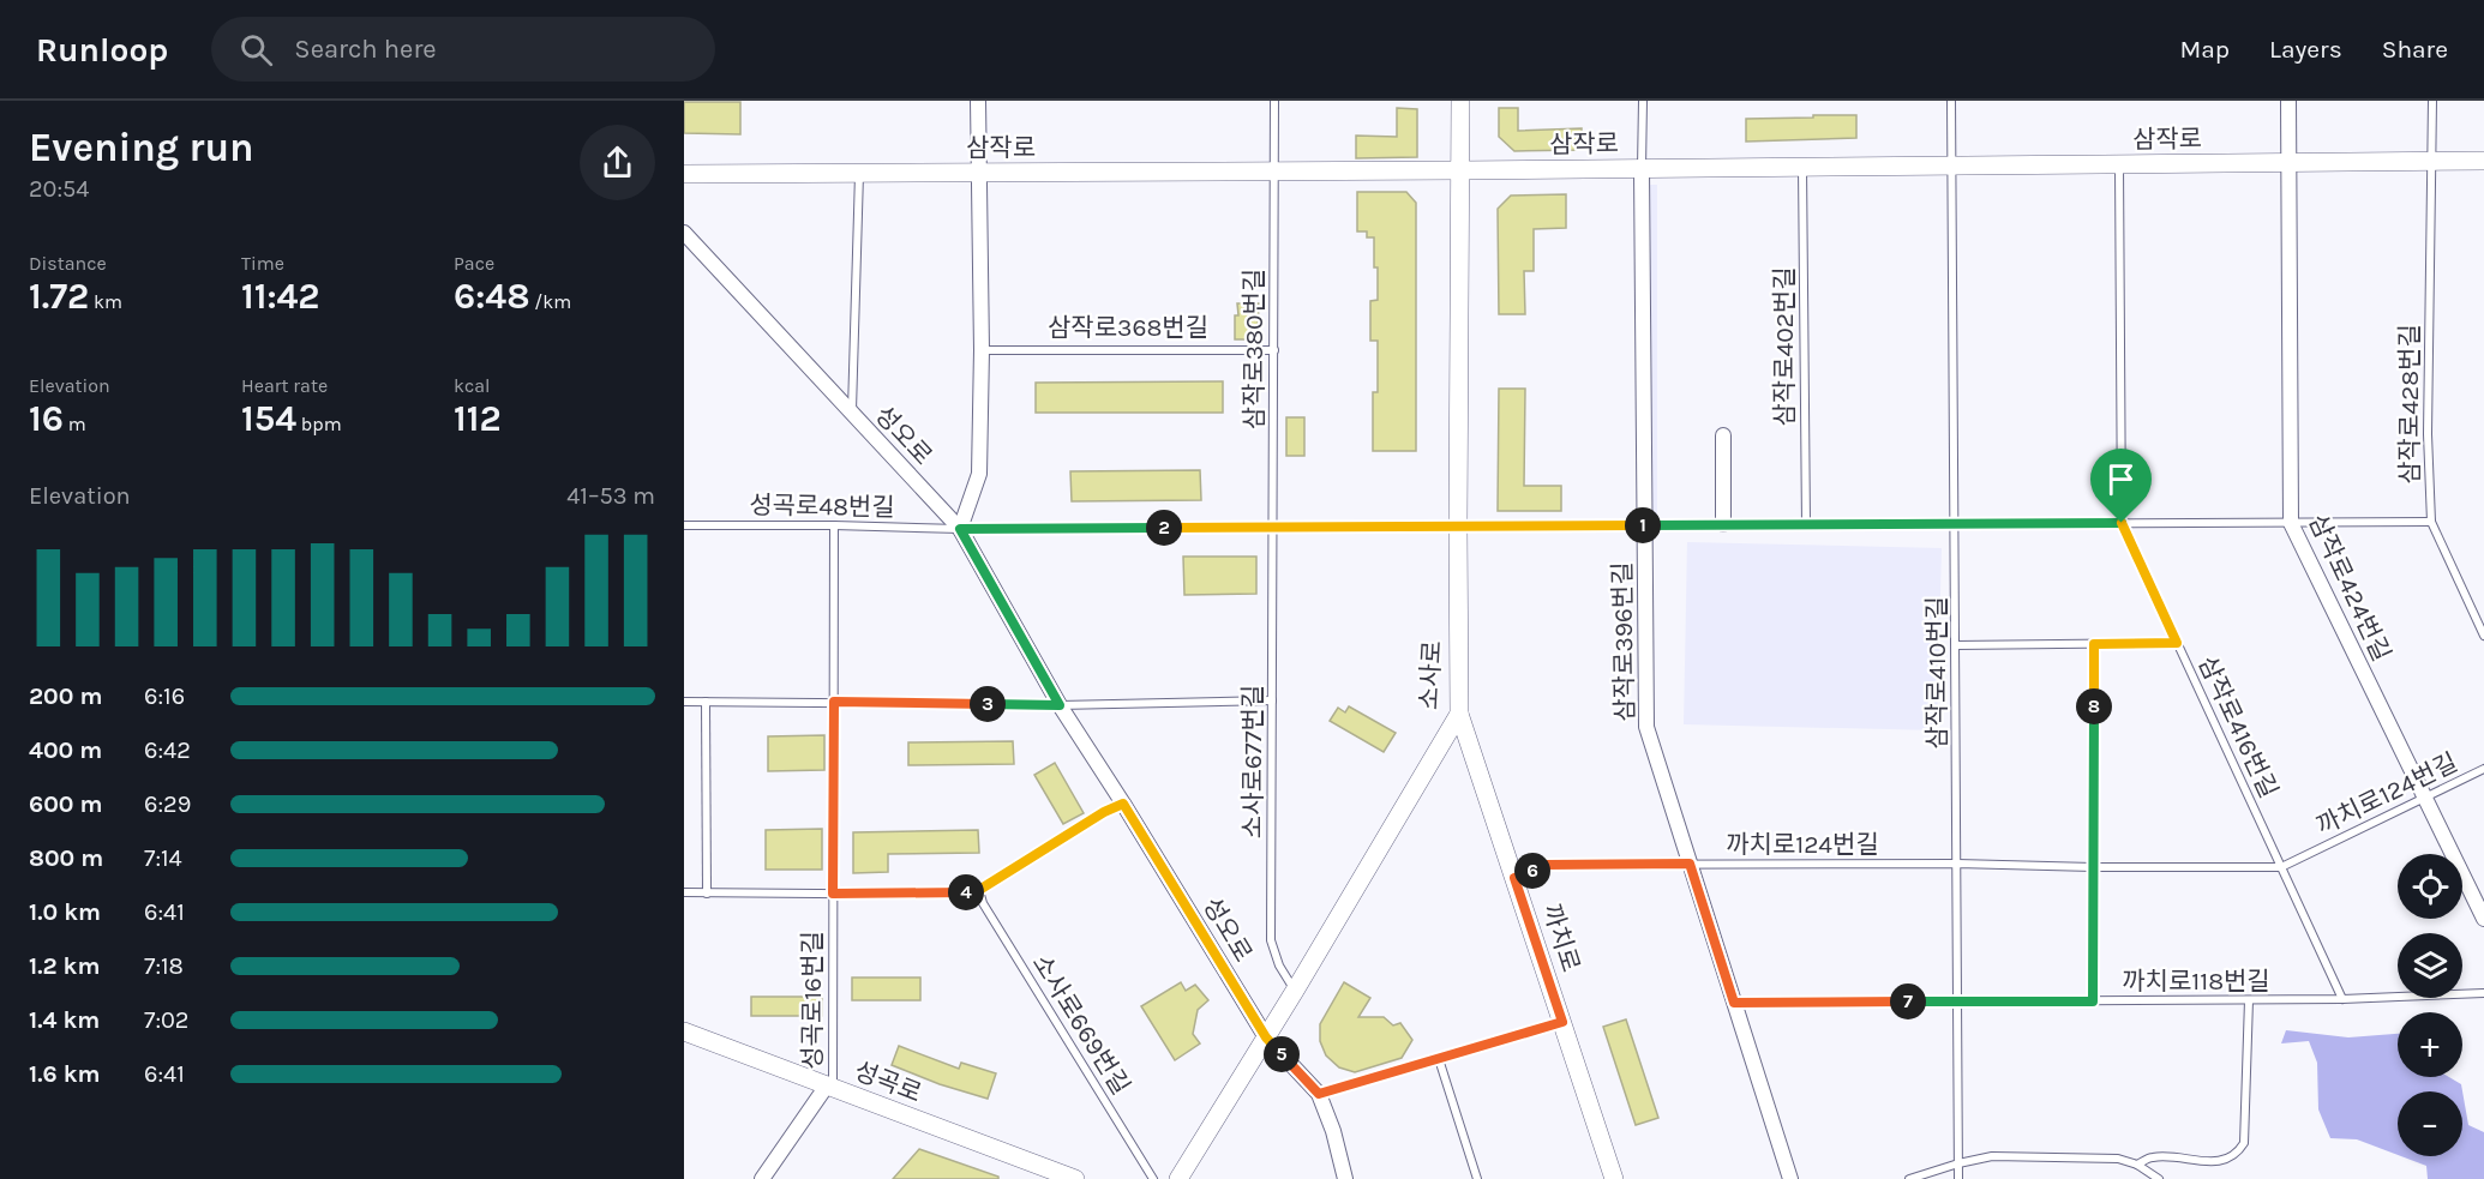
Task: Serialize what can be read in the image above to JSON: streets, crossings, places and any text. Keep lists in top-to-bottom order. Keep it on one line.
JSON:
{"streets":{"street":["삼작로","성오로","삼작로424번길","삼작로396번길","소사로","까치로","성곡로"],"lane":["삼작로368번길","삼작로402번길","삼작로380번길","삼작로428번길","성곡로48번길","삼작로410번길","삼작로416번길","소사로677번길","까치로124번길","까치로118번길","성곡로16번길","소사로669번길"]},"crossings":[["삼작로","삼작로402번길"],["삼작로","삼작로380번길"],["삼작로","삼작로428번길"],["삼작로","성오로"],["삼작로","삼작로424번길"],["삼작로","삼작로396번길"],["삼작로","삼작로410번길"],["삼작로","소사로"],["삼작로","삼작로416번길"],["삼작로368번길","삼작로380번길"],["삼작로402번길","성곡로48번길"],["삼작로380번길","성곡로48번길"],["삼작로380번길","소사로677번길"],["삼작로428번길","성곡로48번길"],["성오로","성곡로48번길"],["성오로","소사로"],["성곡로48번길","삼작로424번길"],["성곡로48번길","삼작로396번길"],["성곡로48번길","삼작로410번길"],["성곡로48번길","소사로"],["성곡로48번길","삼작로416번길"],["성곡로48번길","소사로677번길"],["성곡로48번길","성곡로16번길"],["삼작로424번길","까치로124번길"],["삼작로396번길","까치로124번길"],["삼작로396번길","까치로118번길"],["삼작로410번길","까치로124번길"],["삼작로410번길","까치로118번길"],["소사로","소사로677번길"],["소사로","까치로"],["삼작로416번길","까치로124번길"],["삼작로416번길","까치로118번길"],["까치로124번길","까치로"],["성곡로16번길","성곡로"]],"page":{"header":"Runloop","search":"Search here","nav":["Map","Layers","Share"],"heading":["Evening run","20:54"],"stats":[["Distance","1.72 km"],["Time","11:42"],["Pace","6:48 /km"],["Elevation","16 m"],["Heart rate","154 bpm"],["kcal","112"]],"chart":["Elevation","41–53 m"],"pins":["1","2","3","8","6","4","7","5"],"list":[{"name":"200 m","note":"6:16"},{"name":"400 m","note":"6:42"},{"name":"600 m","note":"6:29"},{"name":"800 m","note":"7:14"},{"name":"1.0 km","note":"6:41"},{"name":"1.2 km","note":"7:18"},{"name":"1.4 km","note":"7:02"},{"name":"1.6 km","note":"6:41"}],"map_buttons":["+","−"]}}
